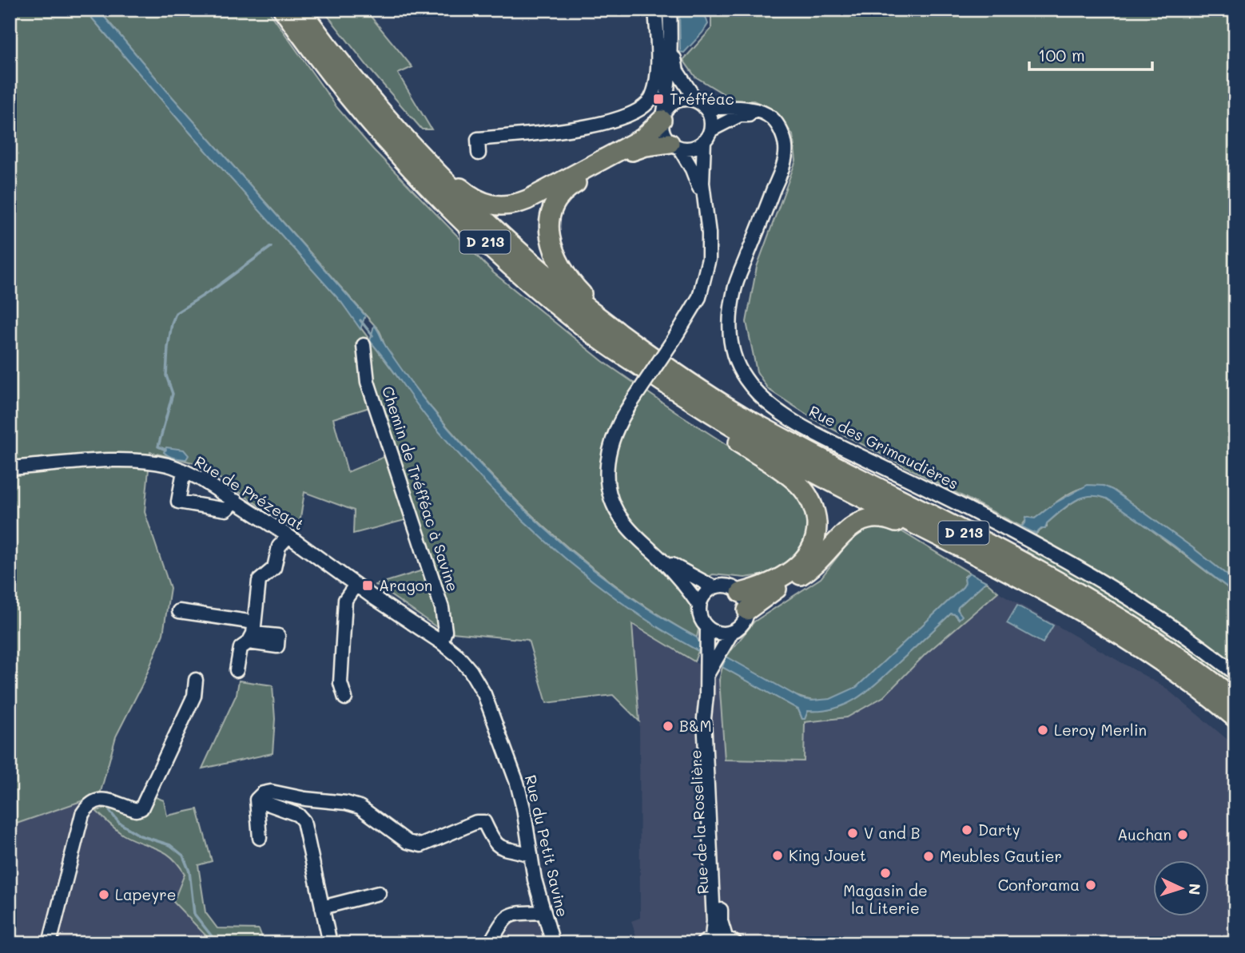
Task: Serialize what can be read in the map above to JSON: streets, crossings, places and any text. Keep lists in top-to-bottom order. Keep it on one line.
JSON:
{"streets":{"highway":["D 213"],"street":["Rue des Grimaudières","Chemin de Tréfféac à Savine","Rue de Prézegat","Rue de la Roselière","Rue du Petit Savine"]},"crossings":[["Chemin de Tréfféac à Savine","Rue de Prézegat"],["Chemin de Tréfféac à Savine","Rue du Petit Savine"],["Rue de Prézegat","Rue du Petit Savine"]],"places":{"transit":["Tréfféac","Aragon"],"other":["B&M","Leroy Merlin","Darty","V and B","Auchan","King Jouet","Meubles Gautier","Magasin de la Literie","Conforama","Lapeyre"]},"scale_bar":"100 m","north":"right"}
